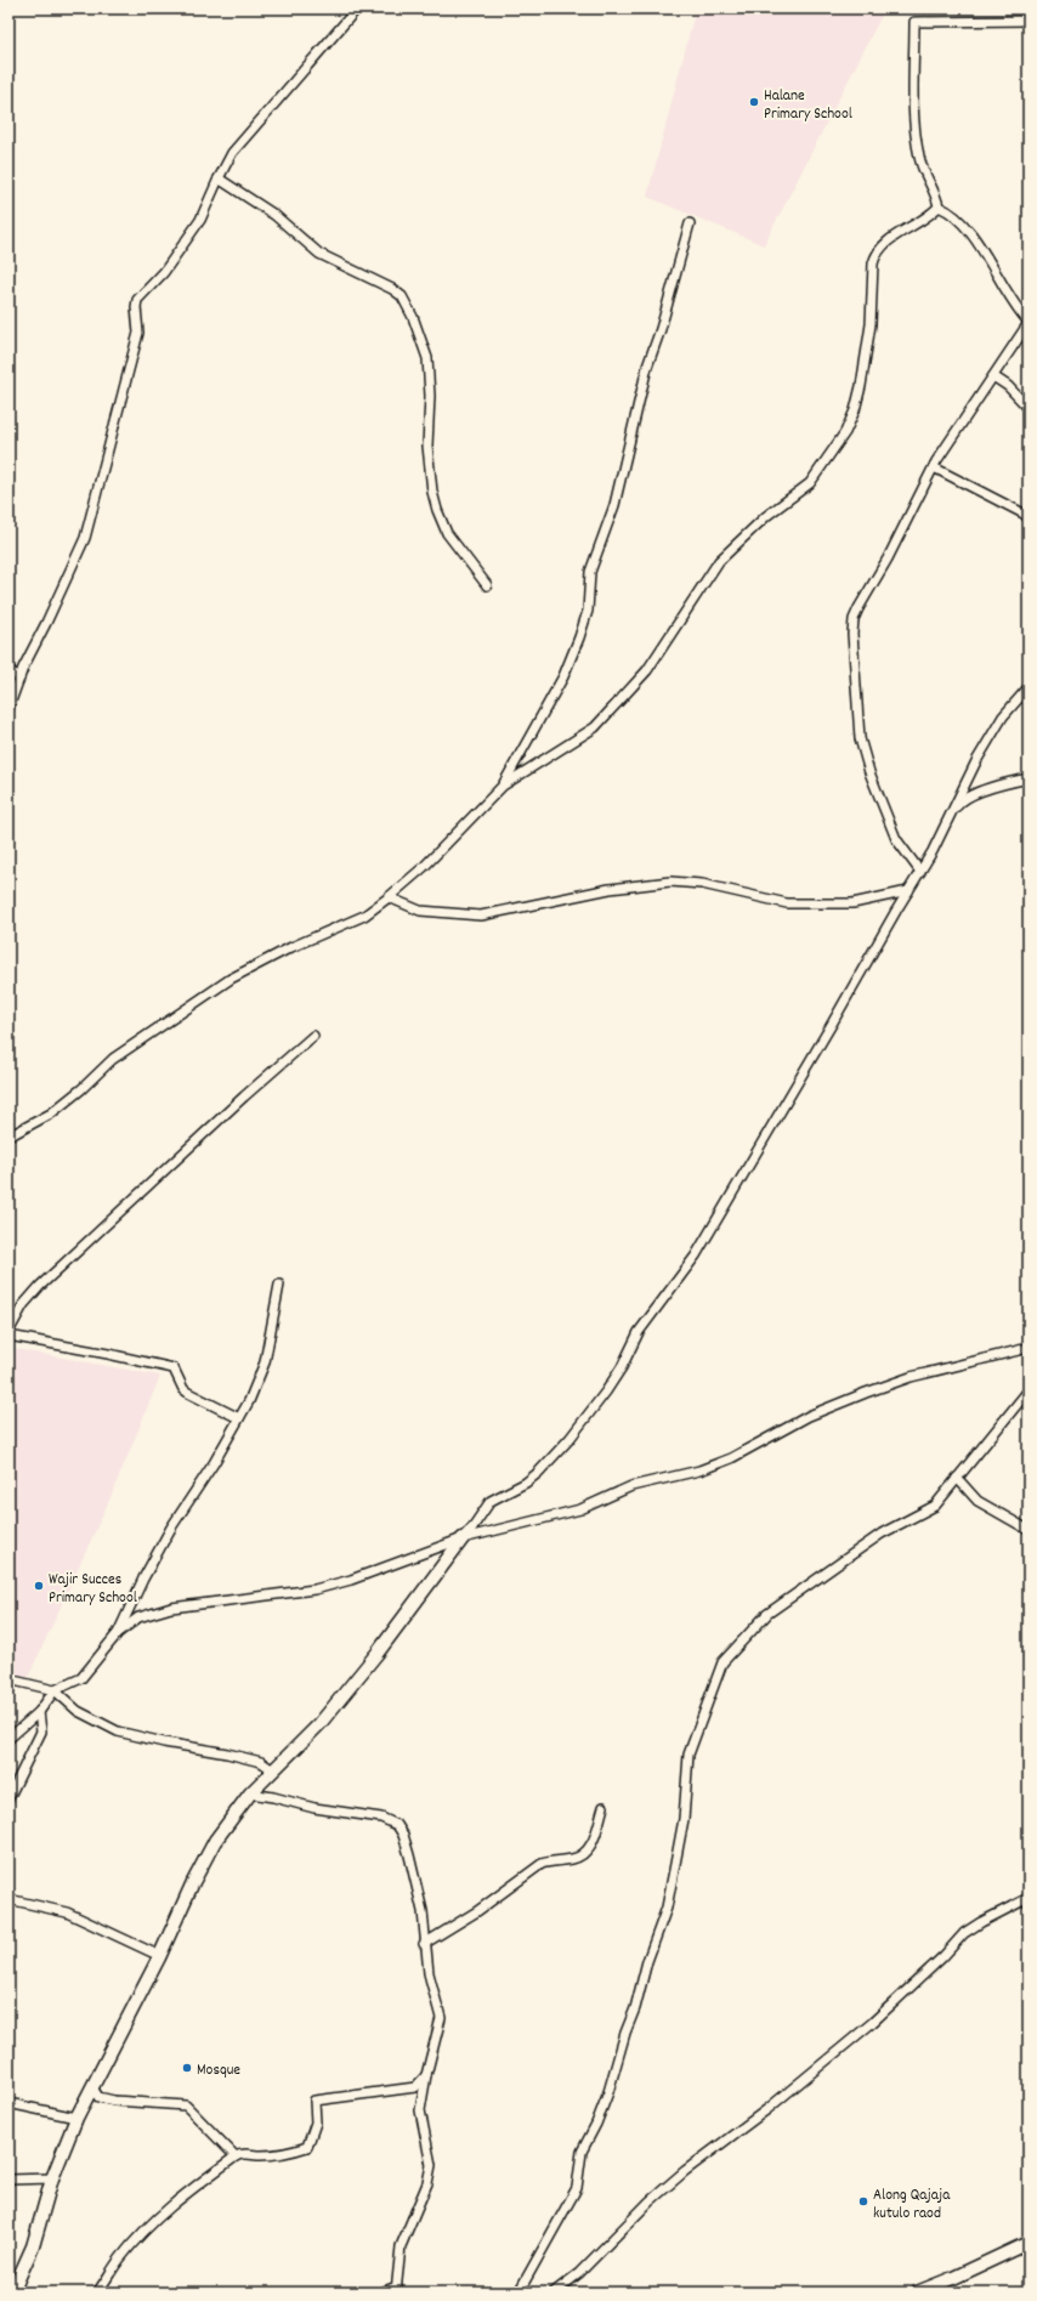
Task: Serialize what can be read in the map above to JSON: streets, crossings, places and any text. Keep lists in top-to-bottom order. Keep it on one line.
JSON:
{"places":["Halane Primary School","Wajir Succes Primary School","Mosque","Along Qajaja kutulo raod"]}
